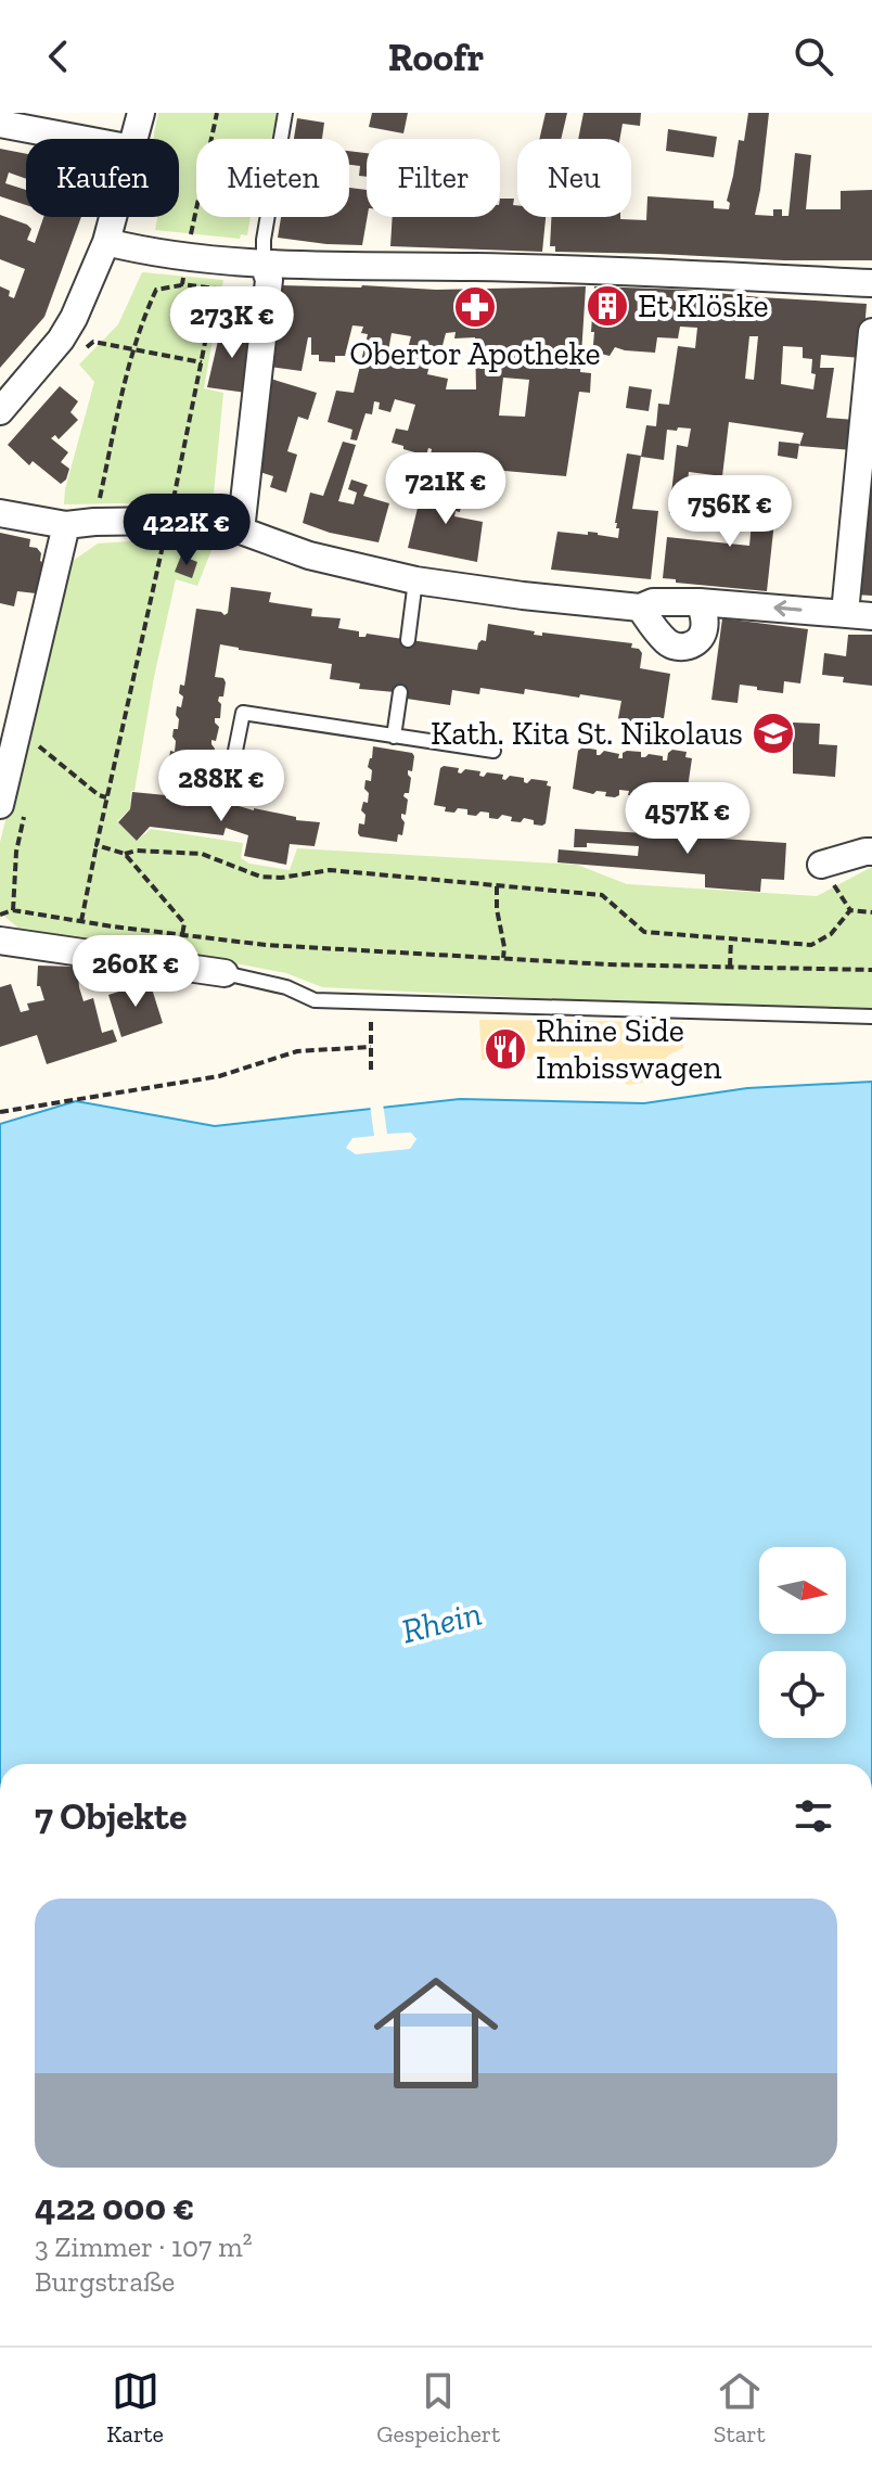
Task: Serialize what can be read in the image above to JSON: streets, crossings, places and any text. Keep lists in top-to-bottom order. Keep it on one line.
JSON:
{"water":["Rhein"],"places":{"building":["Et Klöske"],"pharmacy":["Obertor Apotheke"],"school or university":["Kath. Kita St. Nikolaus"],"restaurant":["Rhine Side Imbisswagen"]},"north":"right","page":{"header":"Roofr","chip":["Kaufen","Mieten","Filter","Neu"],"price":["273K €","721K €","756K €","422K €","288K €","457K €","260K €"],"heading":"7 Objekte","list":[{"name":"422 000 €","note":"3 Zimmer · 107 m² · Burgstraße"}],"tabs":["Karte","Gespeichert","Start"]}}
